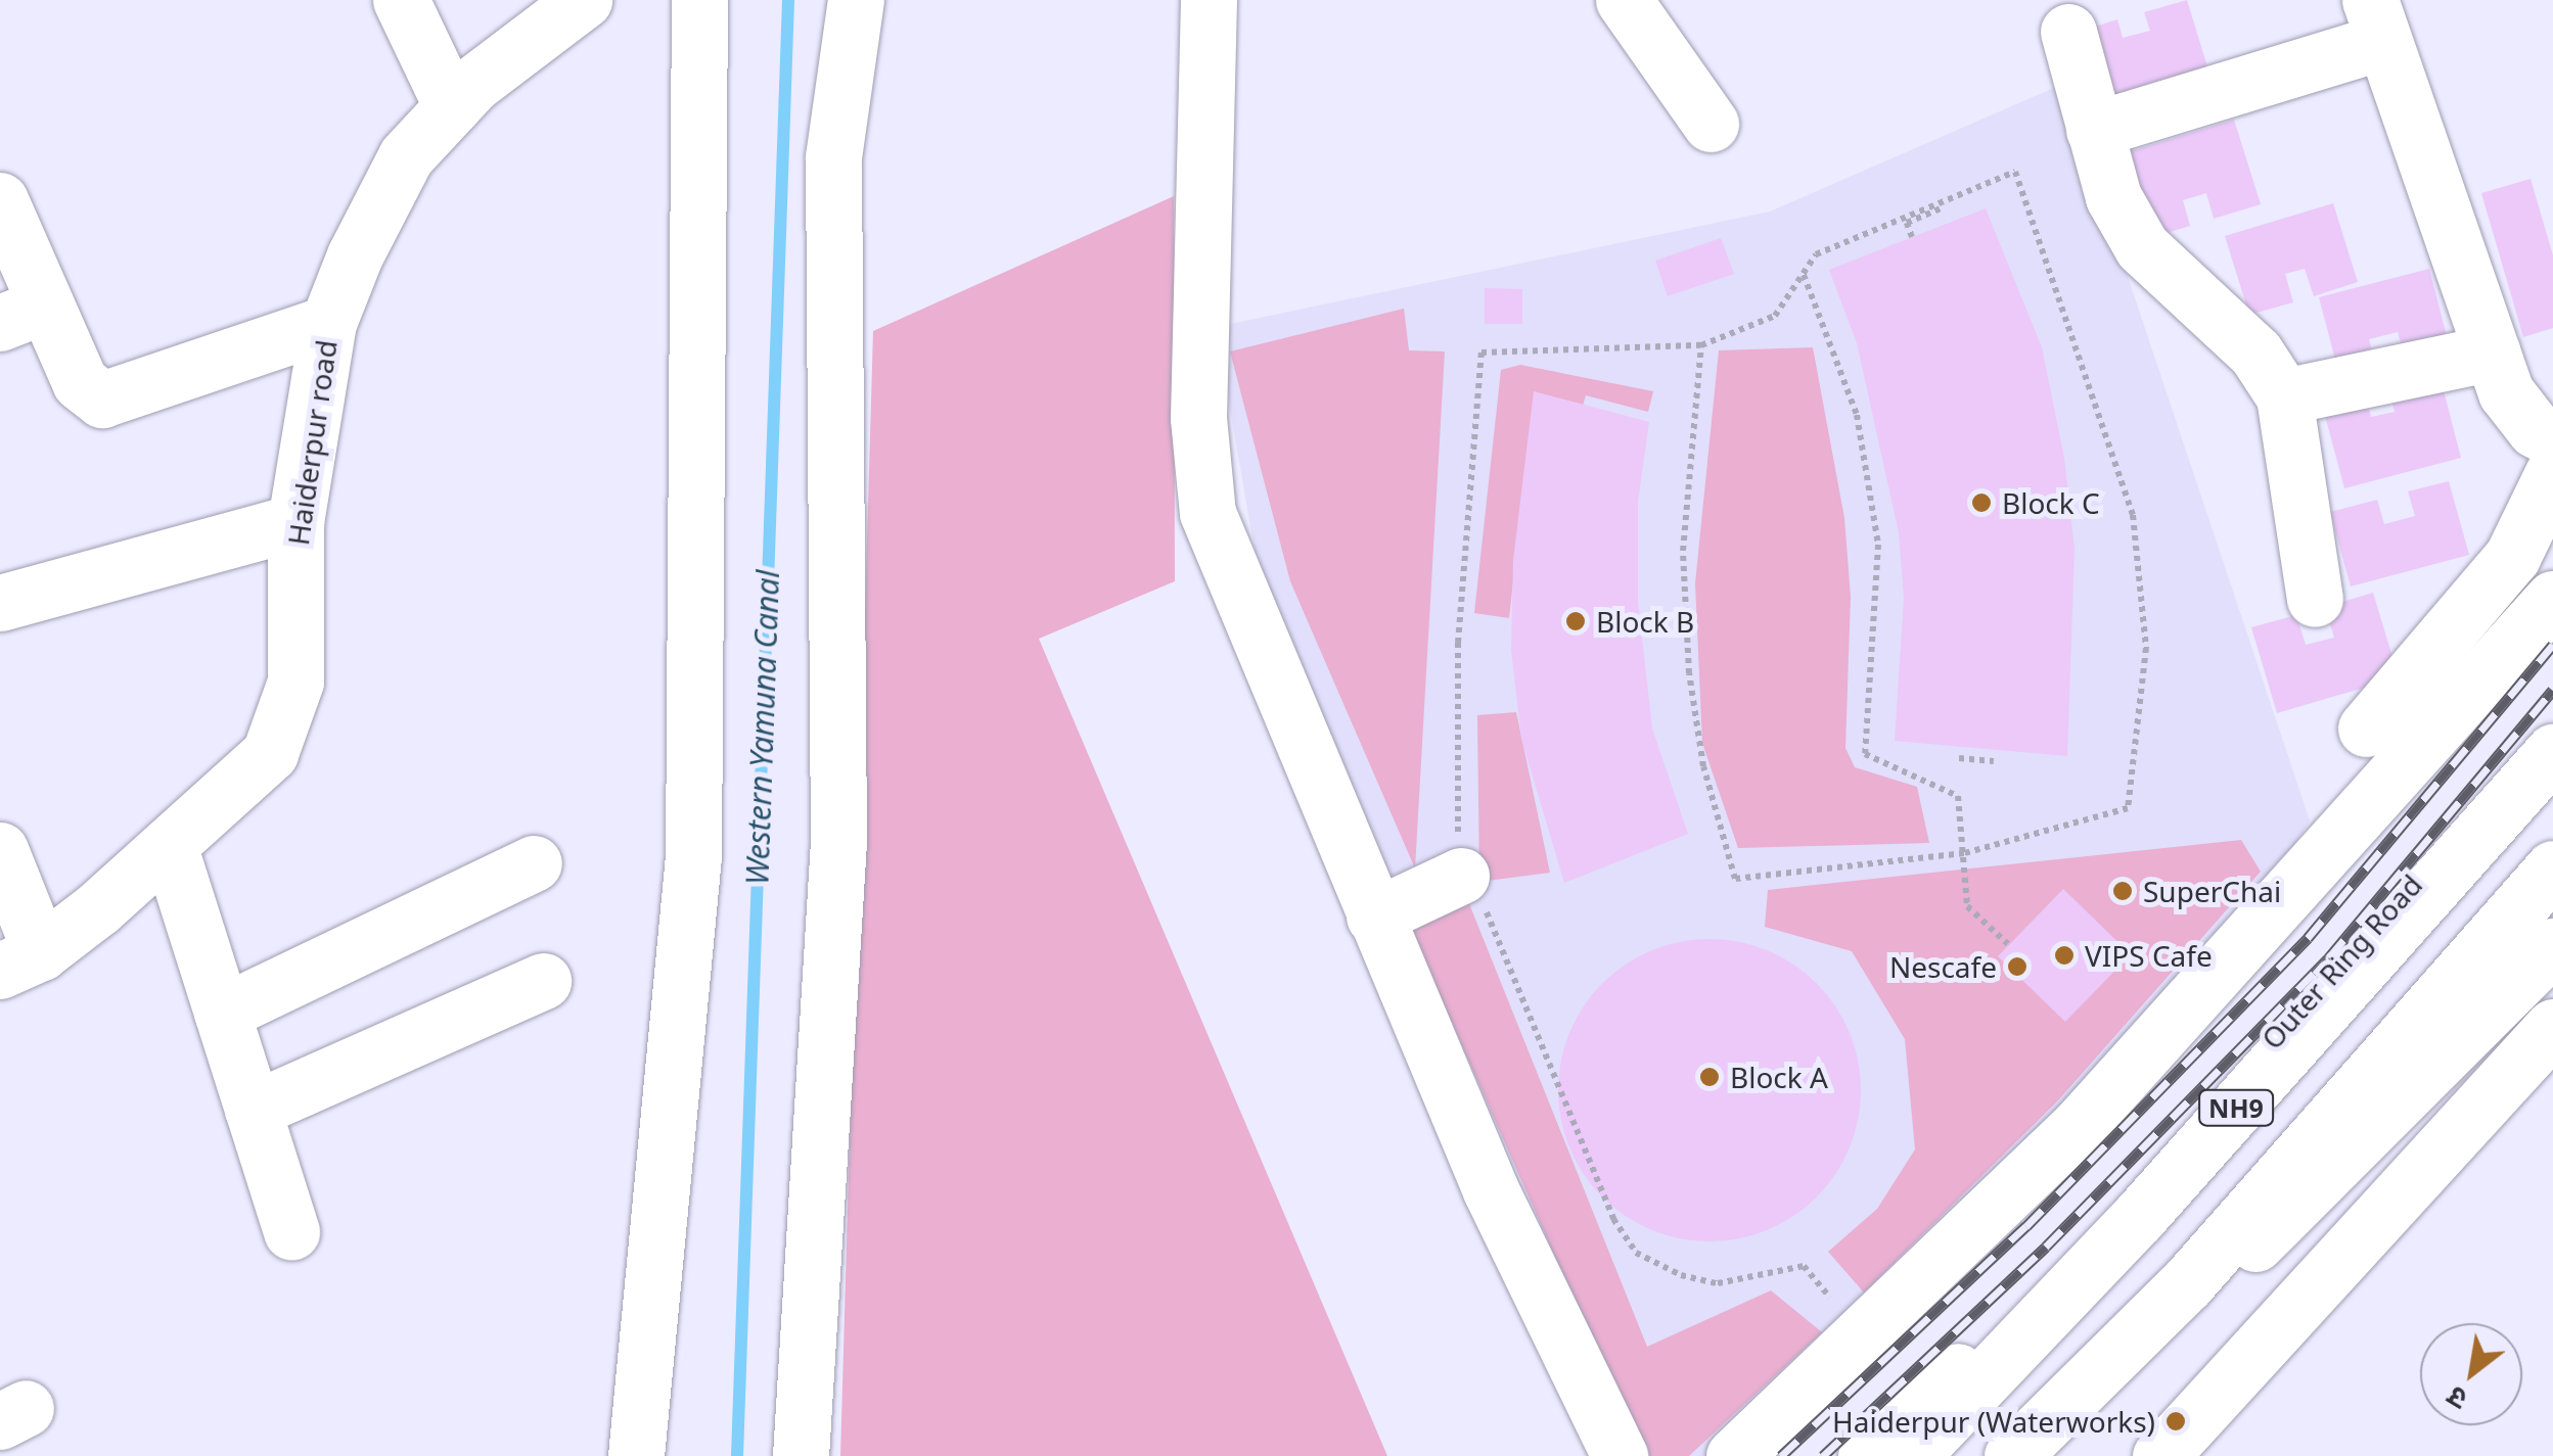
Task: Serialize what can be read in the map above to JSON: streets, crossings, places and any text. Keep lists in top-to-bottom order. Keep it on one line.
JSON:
{"streets":{"main road":["Haiderpur road","Outer Ring Road","NH9"]},"water":["Western Yamuna Canal"],"places":["Block C","Block B","SuperChai","VIPS Cafe","Nescafe","Block A","Haiderpur (Waterworks)"],"north":"bottom left"}
